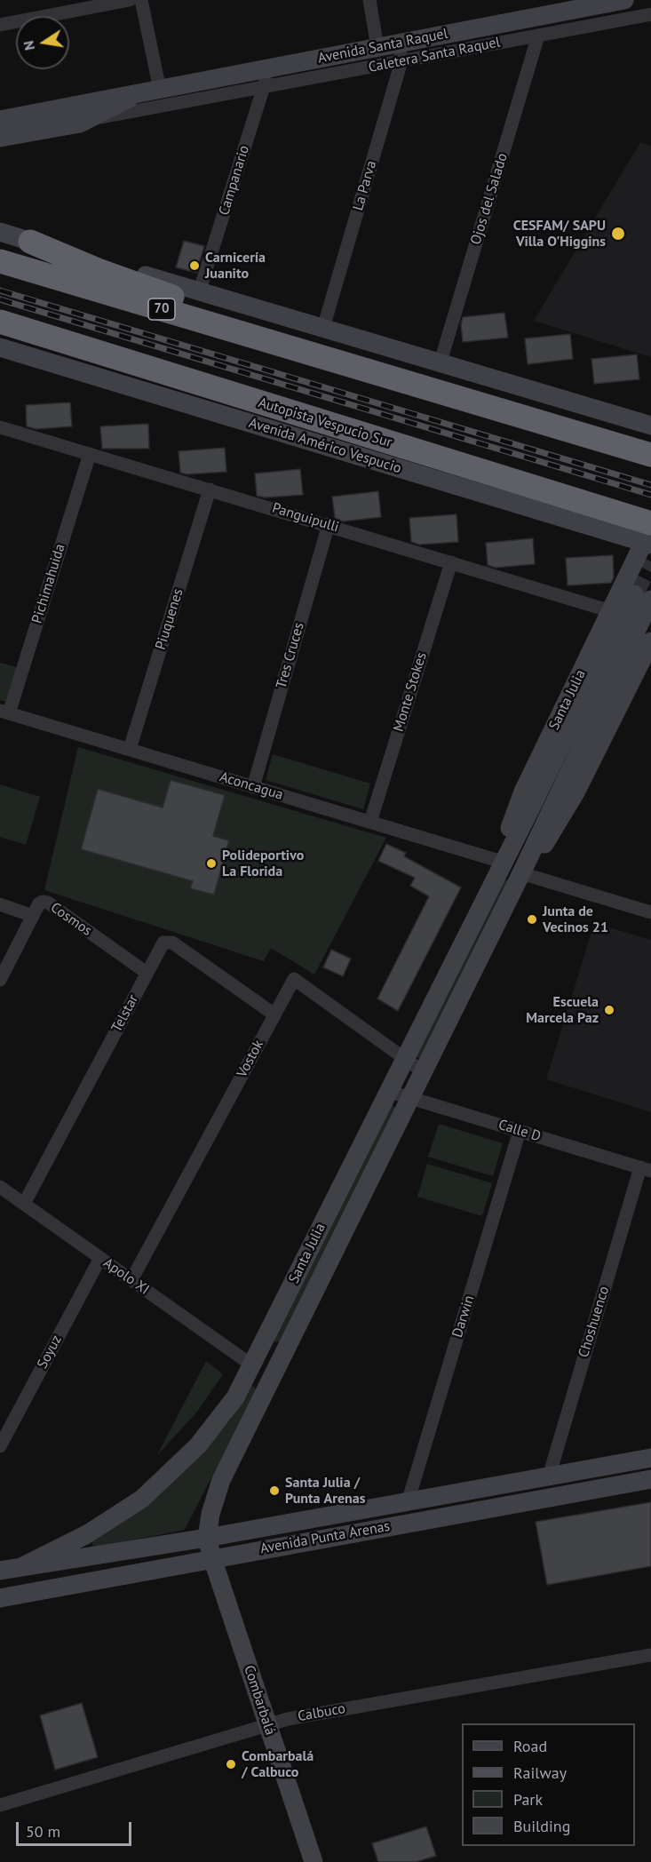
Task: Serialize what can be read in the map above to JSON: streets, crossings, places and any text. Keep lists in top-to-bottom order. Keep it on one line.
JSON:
{"streets":{"highway":["70","Autopista Vespucio Sur"],"main road":["Avenida Santa Raquel","Avenida Américo Vespucio","Santa Julia","Avenida Punta Arenas","Combarbalá"],"street":["Caletera Santa Raquel","Campanario","La Parva","Ojos del Salado","Panguipulli","Pichimahuida","Piuquenes","Tres Cruces","Monte Stokes","Aconcagua","Cosmos","Telstar","Vostok","Calle D","Apolo XI","Darwin","Choshuenco","Soyuz","Calbuco"]},"crossings":[["Avenida Santa Raquel","Caletera Santa Raquel"],["Avenida Santa Raquel","Campanario"],["Avenida Santa Raquel","La Parva"],["Caletera Santa Raquel","Campanario"],["Caletera Santa Raquel","La Parva"],["Caletera Santa Raquel","Ojos del Salado"],["Autopista Vespucio Sur","Avenida Américo Vespucio"],["Autopista Vespucio Sur","Santa Julia"],["Avenida Américo Vespucio","Santa Julia"],["Panguipulli","Pichimahuida"],["Panguipulli","Piuquenes"],["Panguipulli","Tres Cruces"],["Panguipulli","Monte Stokes"],["Panguipulli","Santa Julia"],["Pichimahuida","Aconcagua"],["Piuquenes","Aconcagua"],["Tres Cruces","Aconcagua"],["Monte Stokes","Aconcagua"],["Santa Julia","Aconcagua"],["Santa Julia","Vostok"],["Santa Julia","Calle D"],["Santa Julia","Apolo XI"],["Santa Julia","Avenida Punta Arenas"],["Santa Julia","Combarbalá"],["Cosmos","Telstar"],["Telstar","Vostok"],["Telstar","Apolo XI"],["Vostok","Apolo XI"],["Calle D","Darwin"],["Calle D","Choshuenco"],["Apolo XI","Soyuz"],["Darwin","Avenida Punta Arenas"],["Choshuenco","Avenida Punta Arenas"],["Avenida Punta Arenas","Combarbalá"],["Combarbalá","Calbuco"]],"places":["CESFAM/ SAPU Villa O'Higgins","Carnicería Juanito","Polideportivo La Florida","Junta de Vecinos 21","Escuela Marcela Paz","Santa Julia / Punta Arenas","Combarbalá / Calbuco"],"legend":["Road","Railway","Park","Building"],"scale_bar":"50 m","north":"left"}
